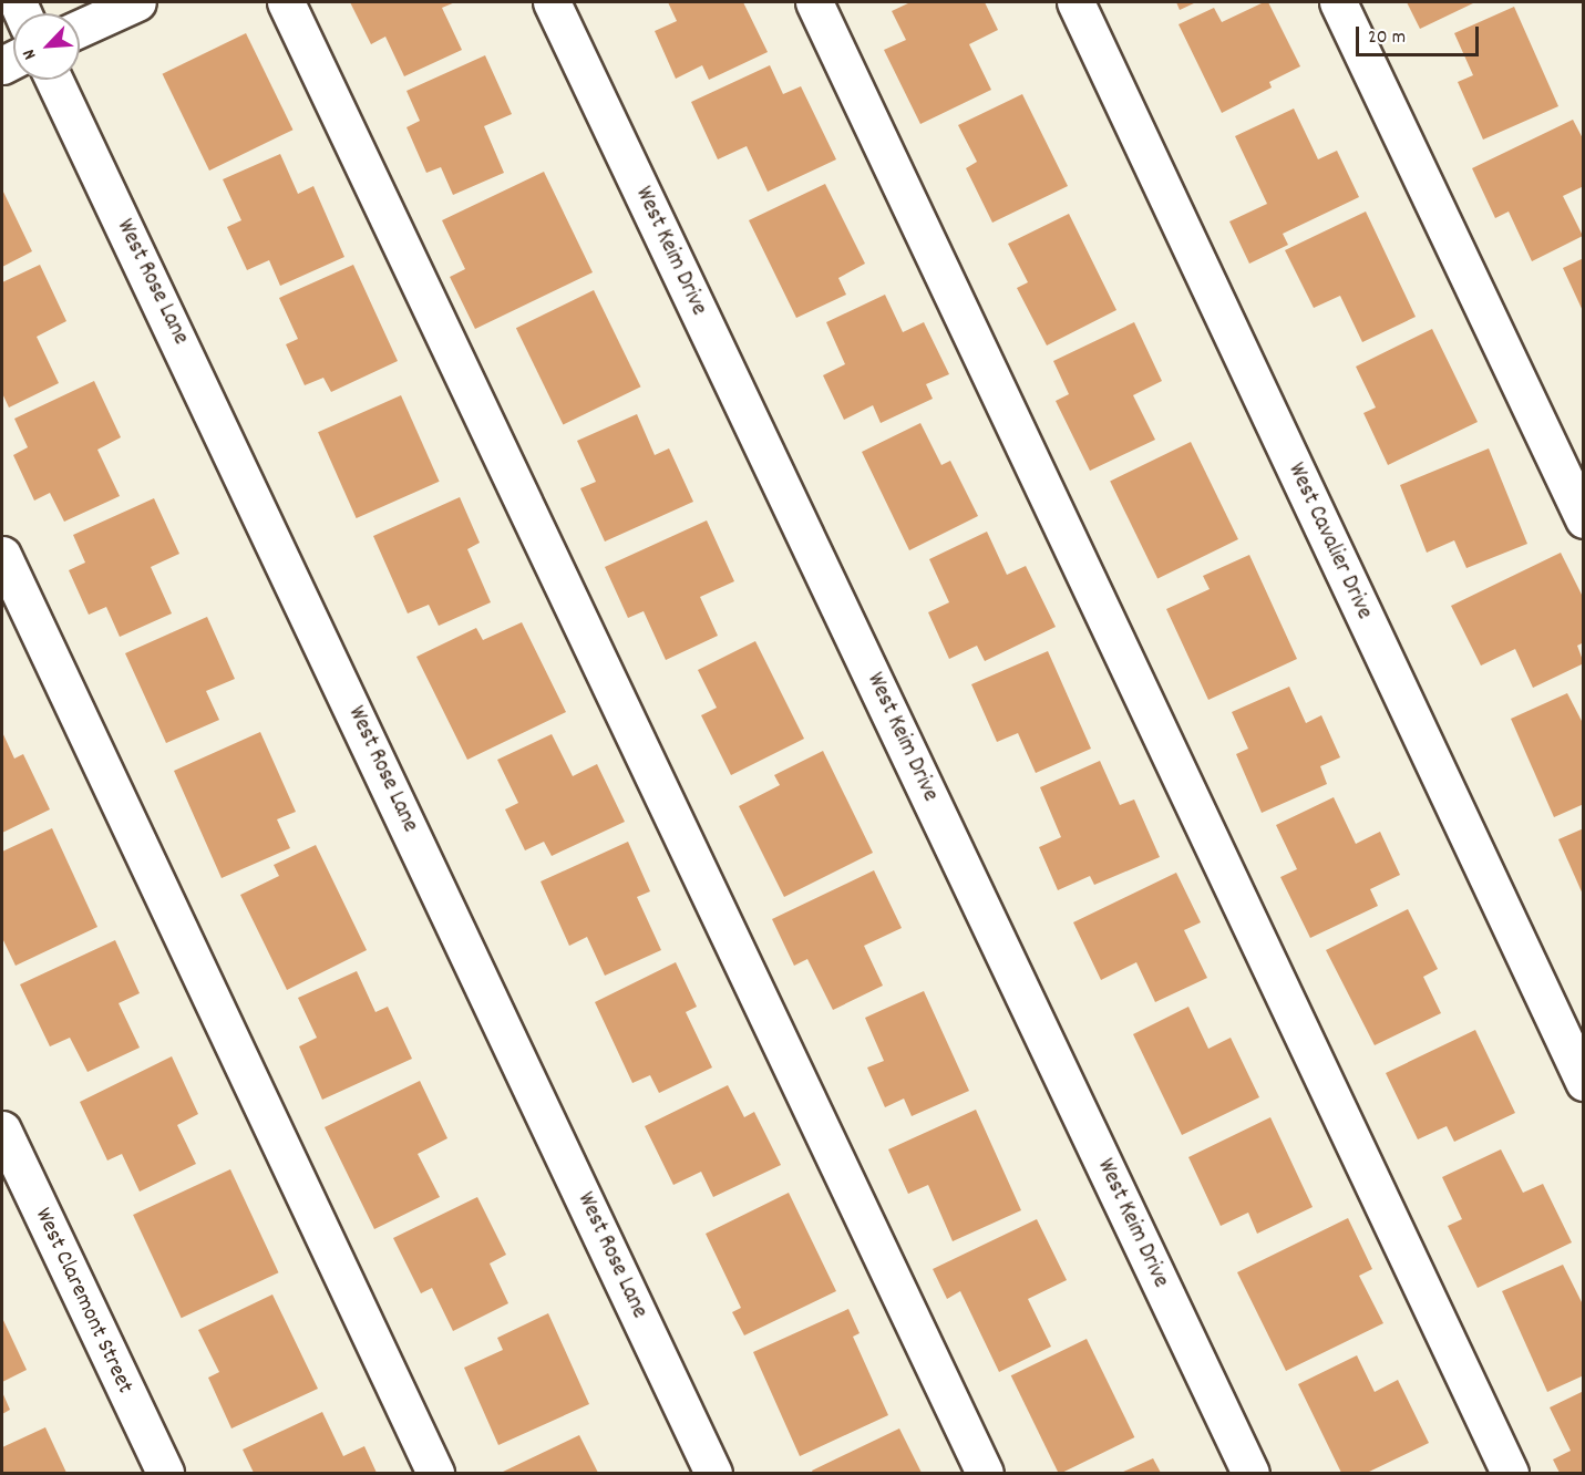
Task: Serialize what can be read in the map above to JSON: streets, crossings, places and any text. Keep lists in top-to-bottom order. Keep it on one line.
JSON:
{"streets":{"street":["West Keim Drive","West Rose Lane","West Cavalier Drive","West Claremont Street"]},"scale_bar":"20 m","north":"bottom left"}
